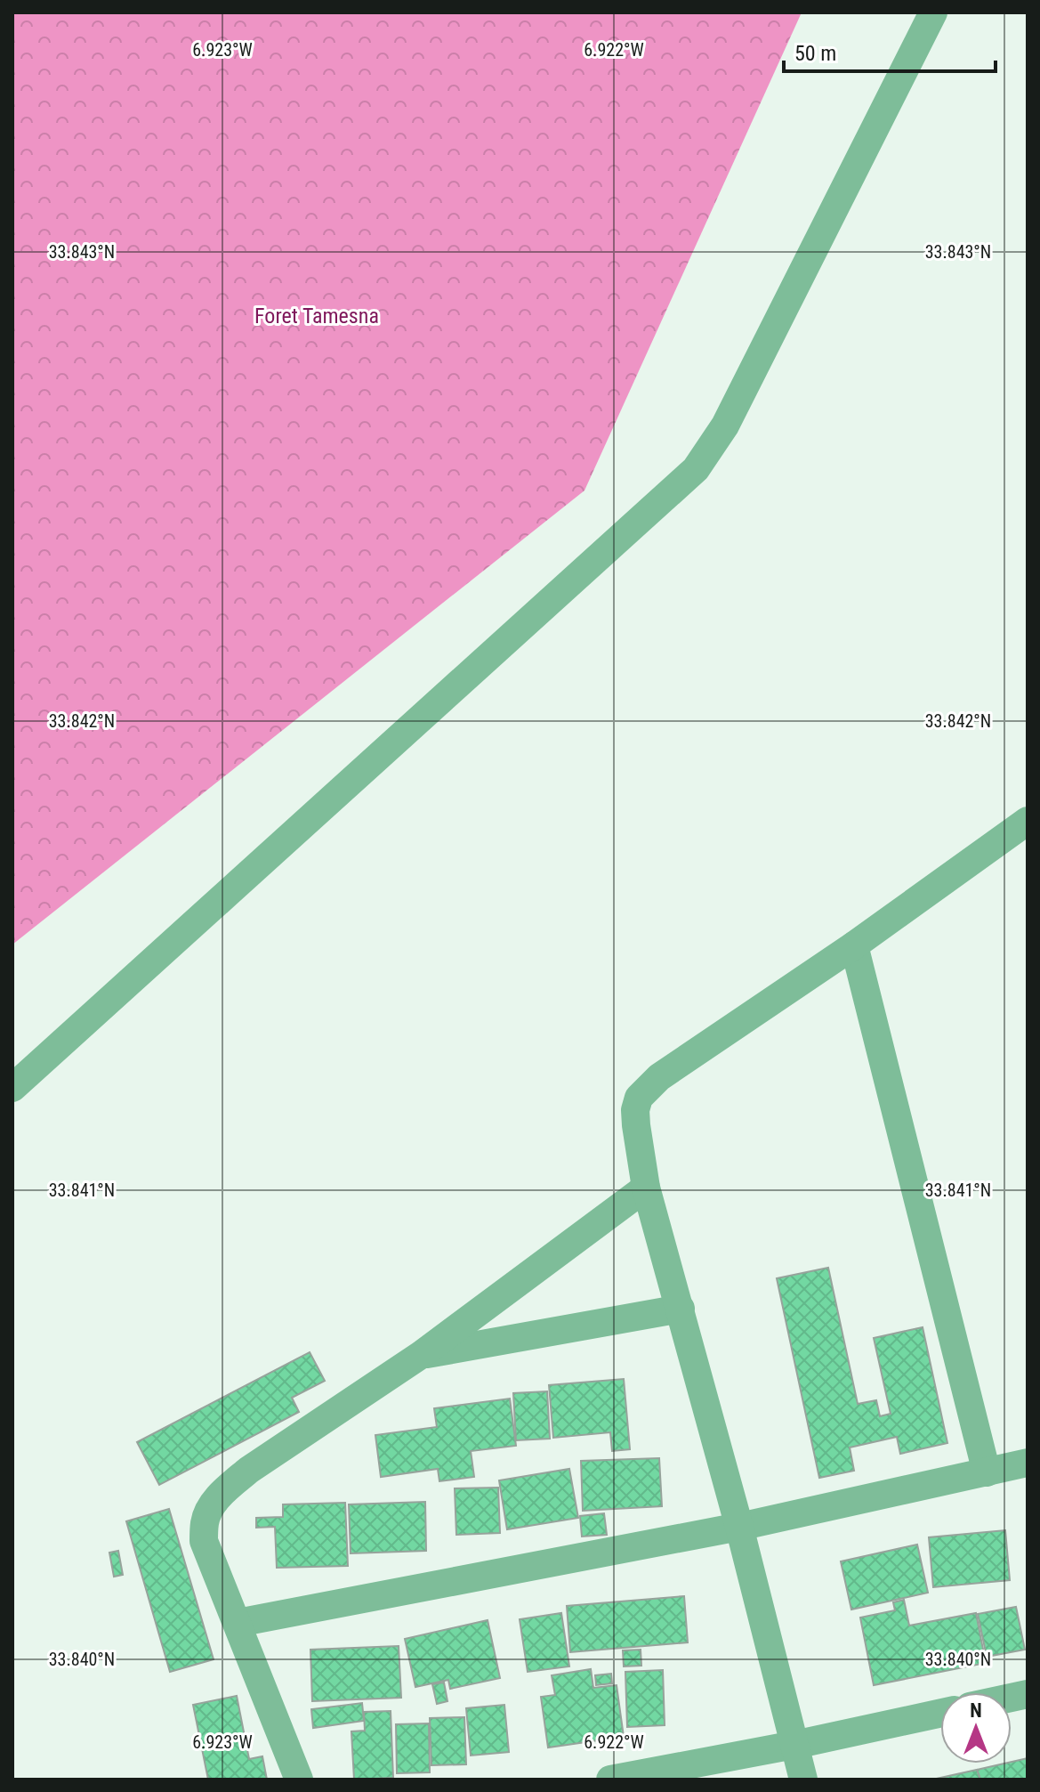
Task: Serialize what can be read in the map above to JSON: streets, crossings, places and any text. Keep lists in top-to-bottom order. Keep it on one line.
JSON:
{"parks":["Foret Tamesna"],"scale_bar":"50 m","north":"top","coordinates":["6.923°W","6.922°W","33.843°N","33.842°N","33.841°N","33.840°N"]}
